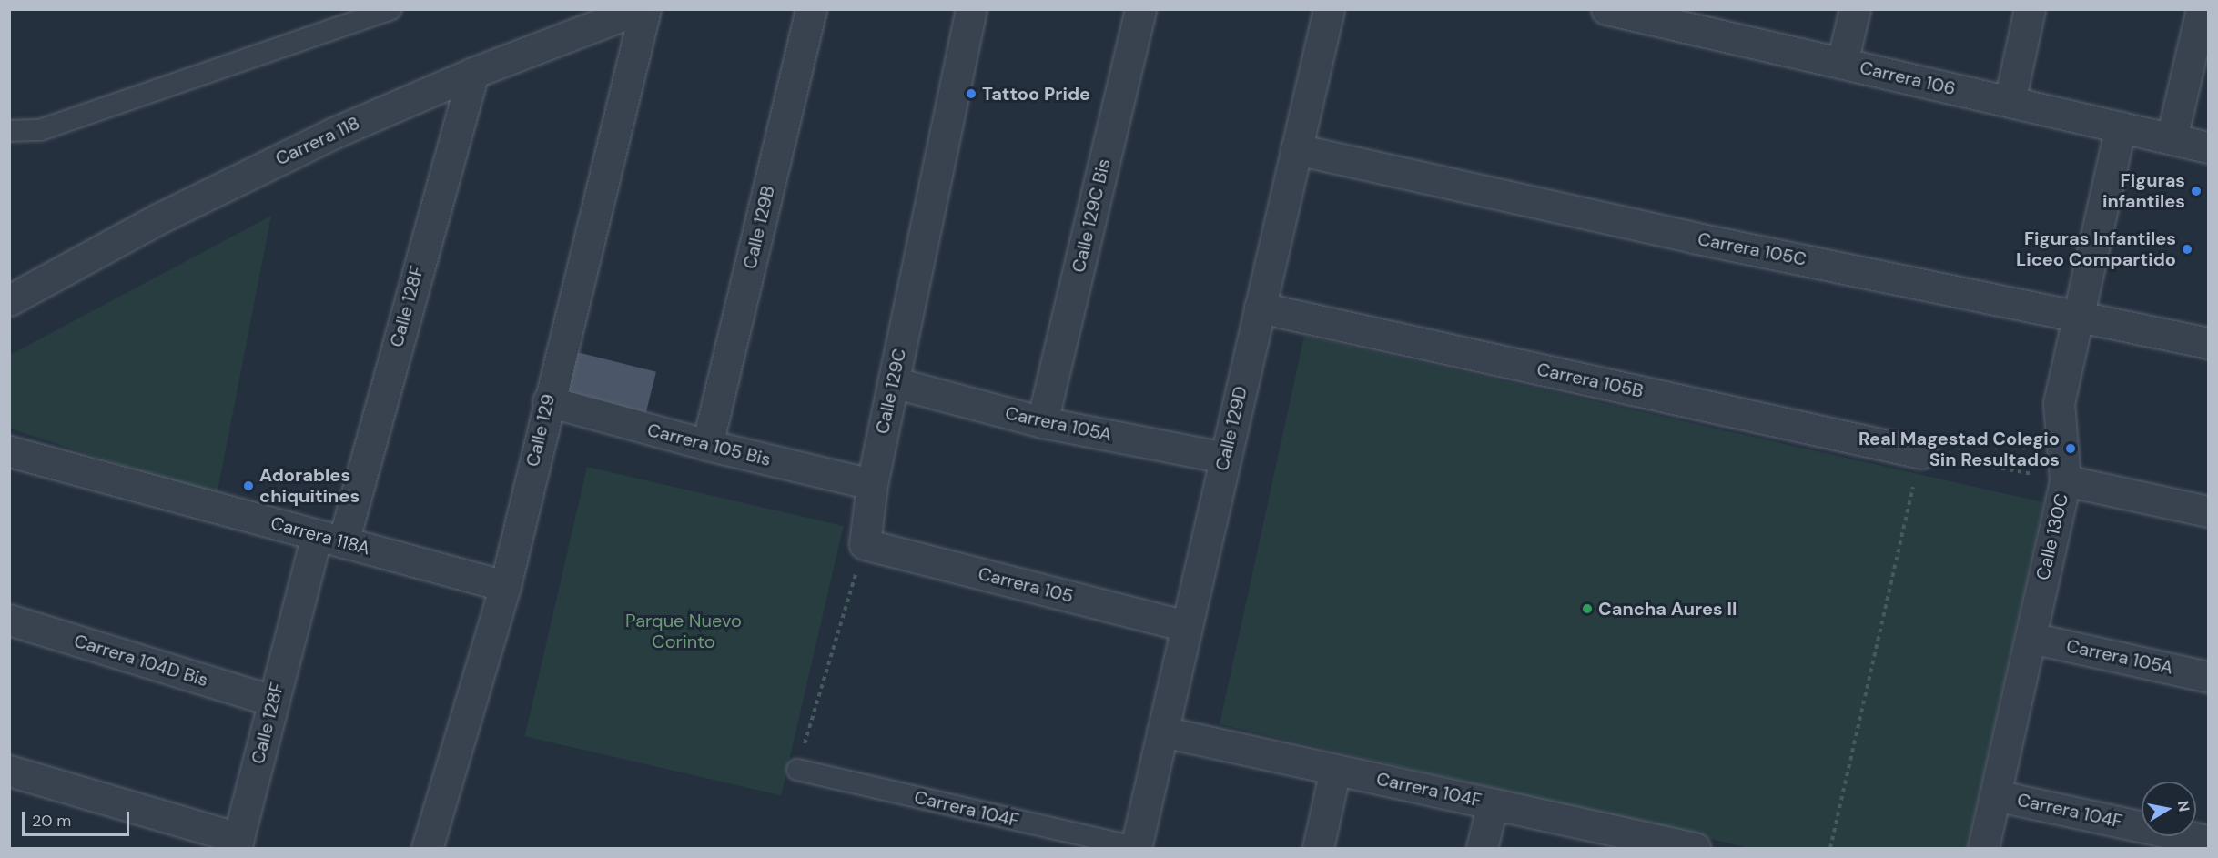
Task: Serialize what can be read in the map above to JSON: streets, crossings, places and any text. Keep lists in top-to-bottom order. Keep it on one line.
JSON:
{"streets":{"street":["Carrera 106","Carrera 118","Calle 129C Bis","Calle 129B","Carrera 105C","Calle 128F","Carrera 105B","Calle 129C","Carrera 105A","Calle 129D","Calle 129","Carrera 105 Bis","Carrera 118A","Calle 130C","Carrera 105","Carrera 104D Bis","Carrera 104F"]},"crossings":[["Carrera 106","Calle 130C"],["Carrera 118","Calle 128F"],["Calle 129C Bis","Carrera 105A"],["Calle 129B","Carrera 105 Bis"],["Carrera 105C","Calle 129D"],["Carrera 105C","Calle 130C"],["Calle 128F","Carrera 118A"],["Calle 128F","Carrera 104D Bis"],["Carrera 105B","Calle 129D"],["Calle 129C","Carrera 105A"],["Calle 129C","Carrera 105 Bis"],["Calle 129C","Carrera 105"],["Carrera 105A","Calle 129D"],["Carrera 105A","Calle 130C"],["Calle 129D","Carrera 105"],["Calle 129D","Carrera 104F"],["Calle 129","Carrera 105 Bis"],["Calle 129","Carrera 118A"],["Calle 130C","Carrera 104F"]],"parks":["Parque Nuevo Corinto"],"places":["Tattoo Pride","Figuras infantiles","Figuras Infantiles Liceo Compartido","Real Magestad Colegio Sin Resultados","Adorables chiquitines","Cancha Aures II"],"scale_bar":"20 m","north":"right"}
